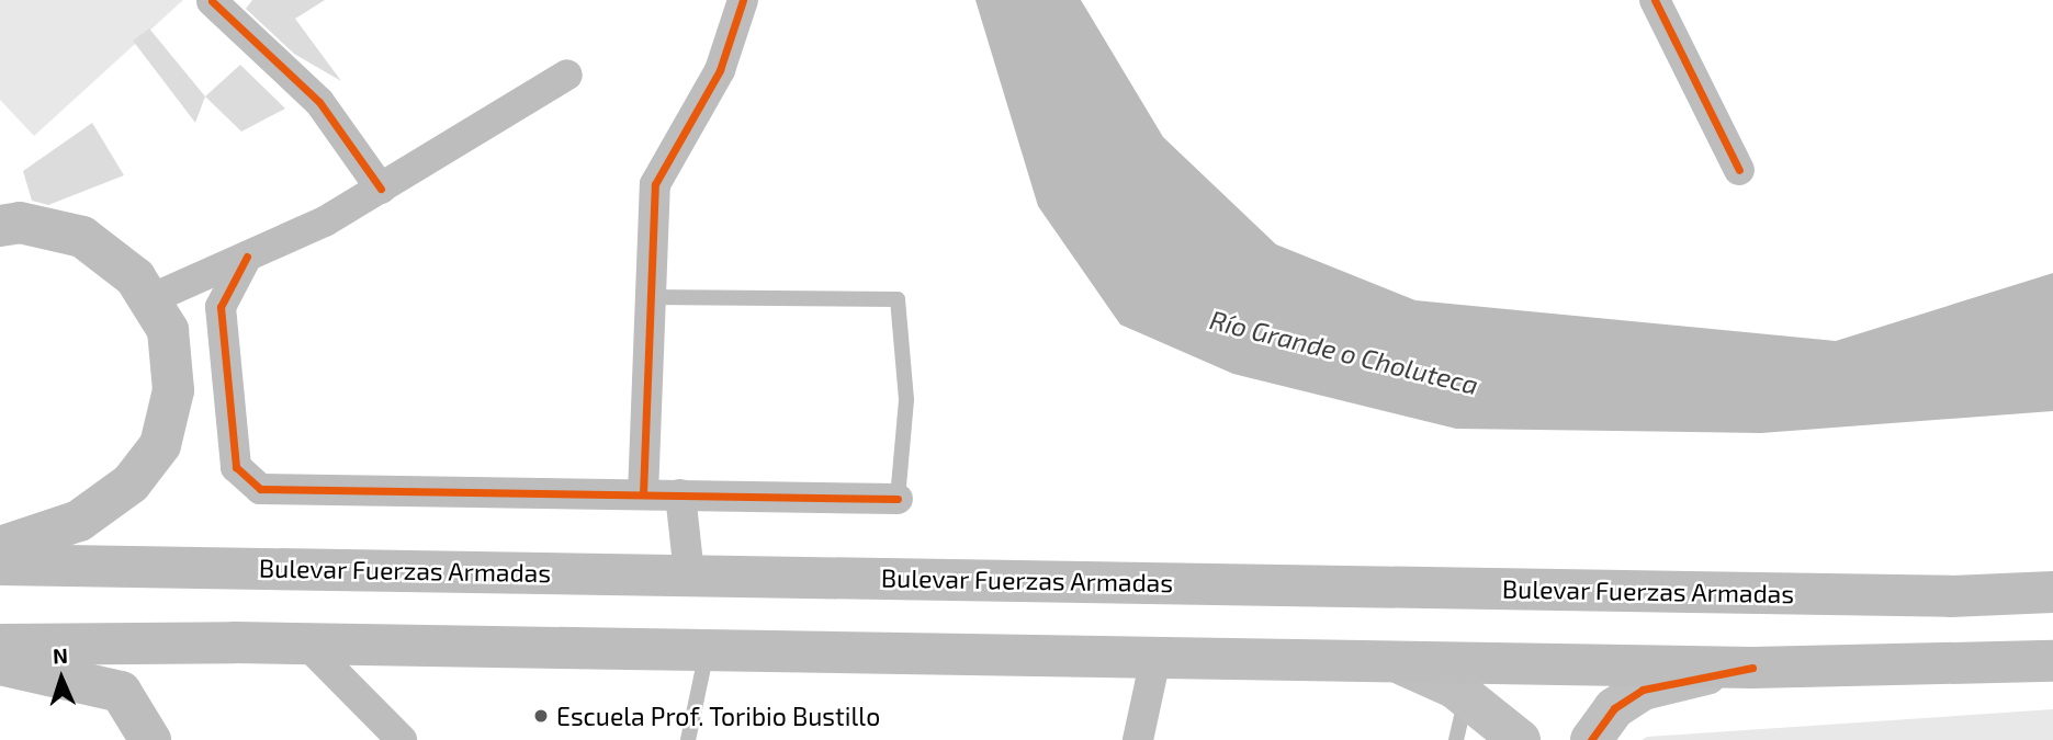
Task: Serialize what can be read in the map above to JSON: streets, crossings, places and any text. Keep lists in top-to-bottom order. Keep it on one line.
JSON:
{"streets":{"highway":["Bulevar Fuerzas Armadas"]},"water":["Río Grande o Choluteca"],"places":["Escuela Prof. Toribio Bustillo"],"north":"top"}
